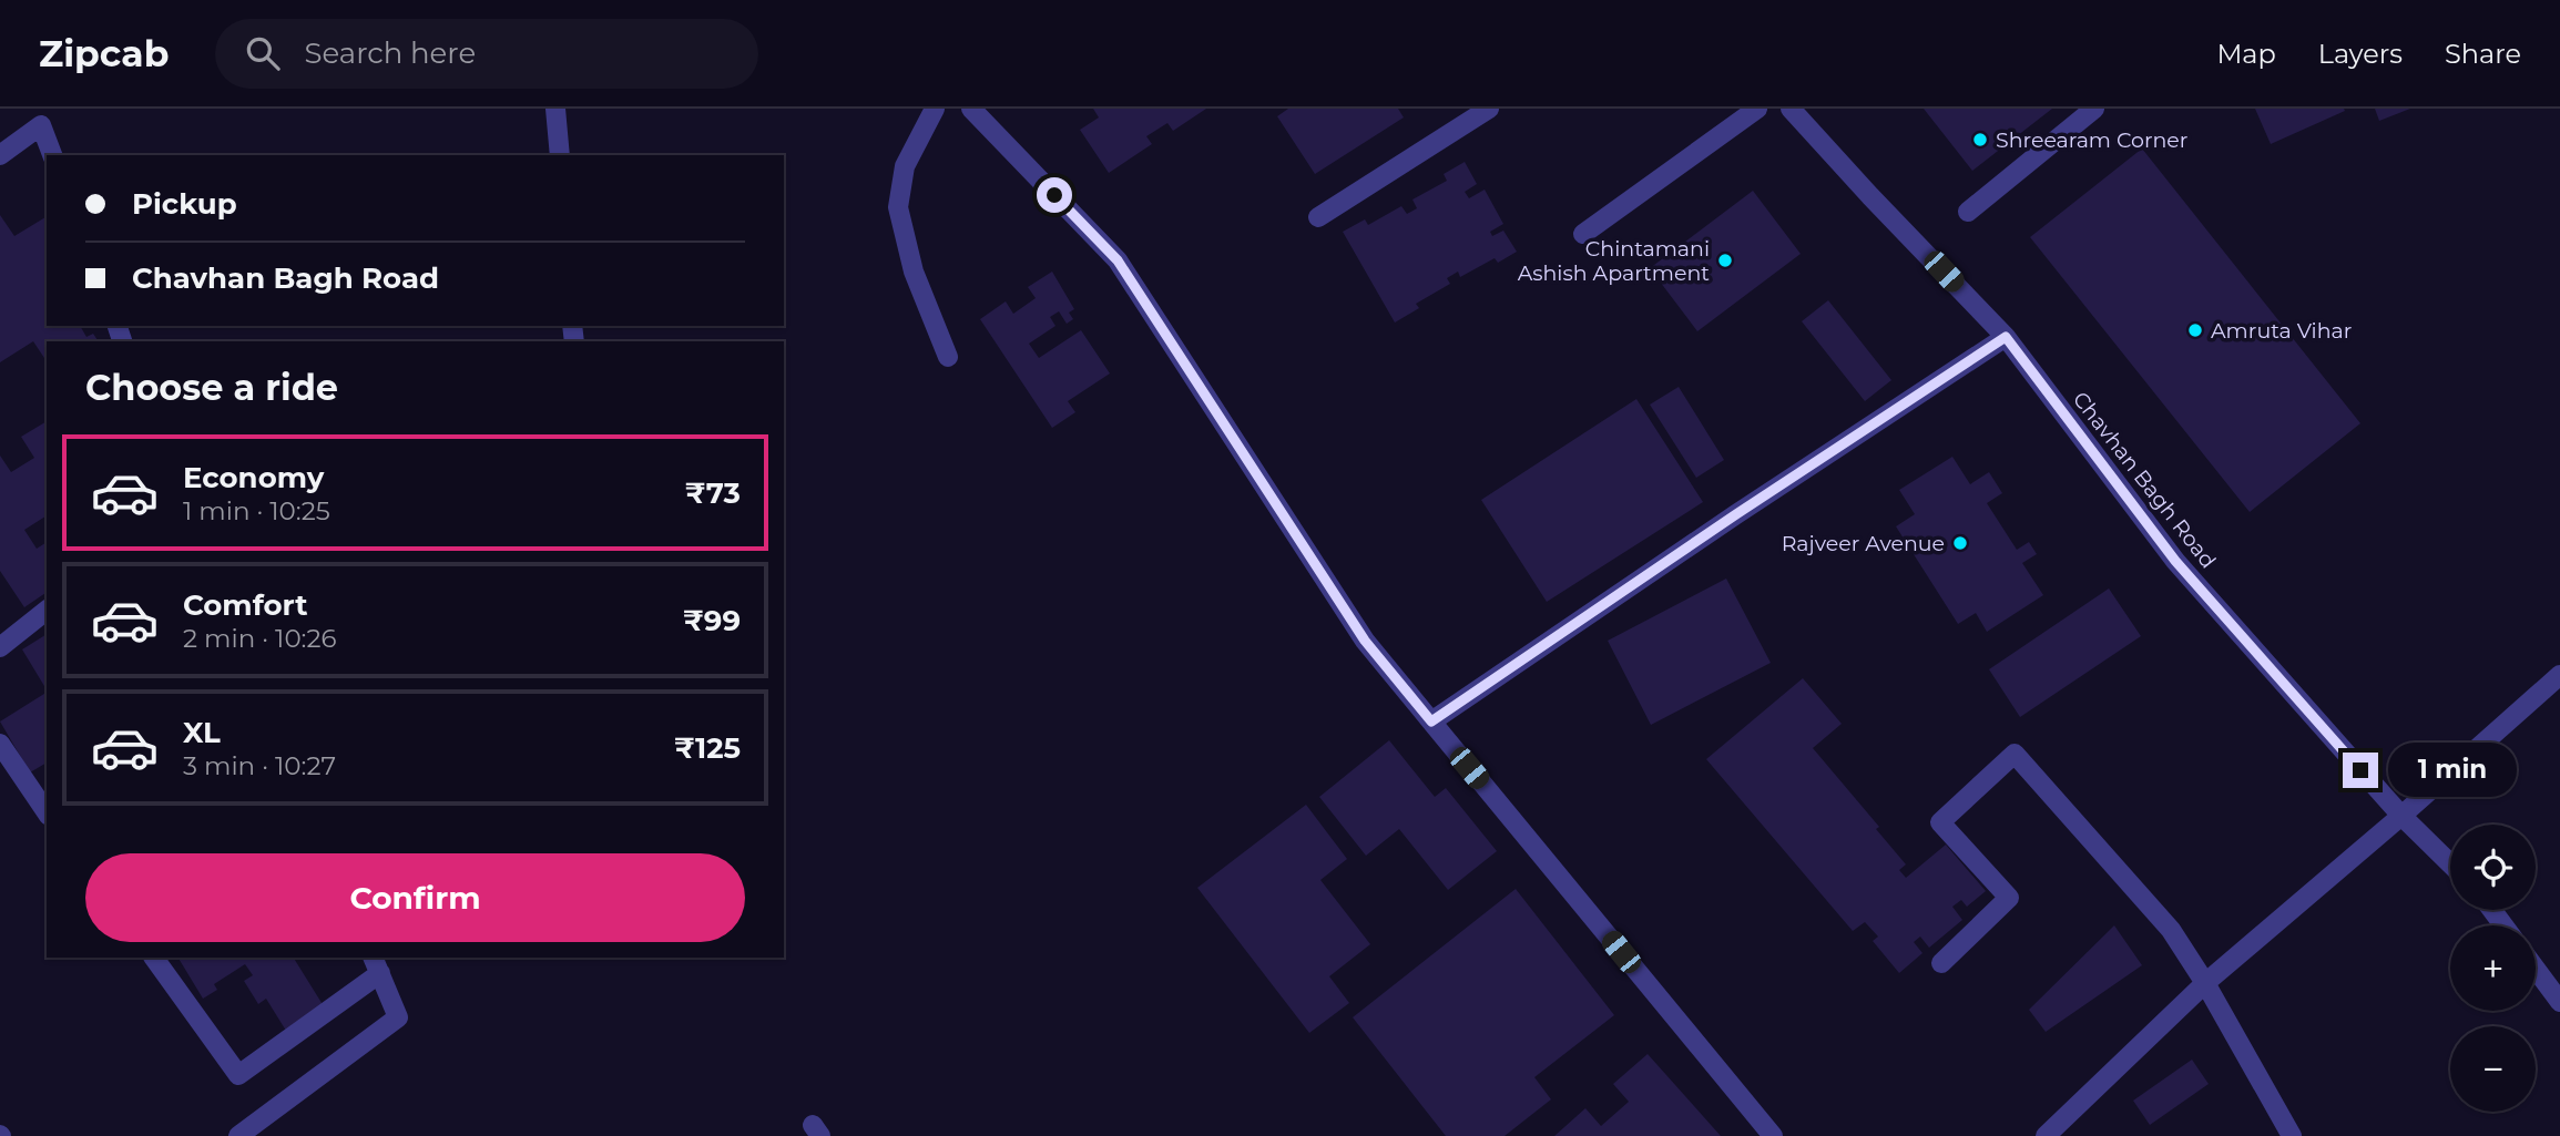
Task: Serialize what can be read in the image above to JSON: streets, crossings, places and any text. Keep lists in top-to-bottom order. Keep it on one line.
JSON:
{"streets":{"street":["Chavhan Bagh Road"]},"places":["Shreearam Corner","Chintamani Ashish Apartment","Amruta Vihar","Rajveer Avenue"],"page":{"header":"Zipcab","search":"Search here","nav":["Map","Layers","Share"],"banner":["Pickup","Chavhan Bagh Road"],"heading":"Choose a ride","list":[{"name":"Economy","note":"1 min · 10:25","value":"₹73"},{"name":"Comfort","note":"2 min · 10:26","value":"₹99"},{"name":"XL","note":"3 min · 10:27","value":"₹125"}],"bubble":"1 min","map_buttons":["+","−"],"buttons":"Confirm"}}
